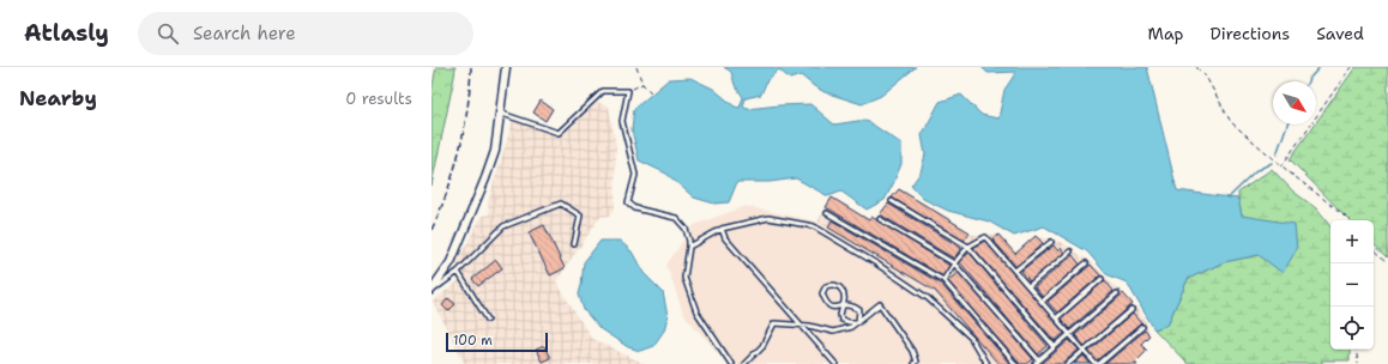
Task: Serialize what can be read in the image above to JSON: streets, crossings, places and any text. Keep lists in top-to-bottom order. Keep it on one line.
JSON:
{"scale_bar":"100 m","north":"bottom right","page":{"header":"Atlasly","search":"Search here","nav":["Map","Directions","Saved"],"heading":["Nearby","0 results"],"map_buttons":["+","−"],"scale":"100 m"}}
